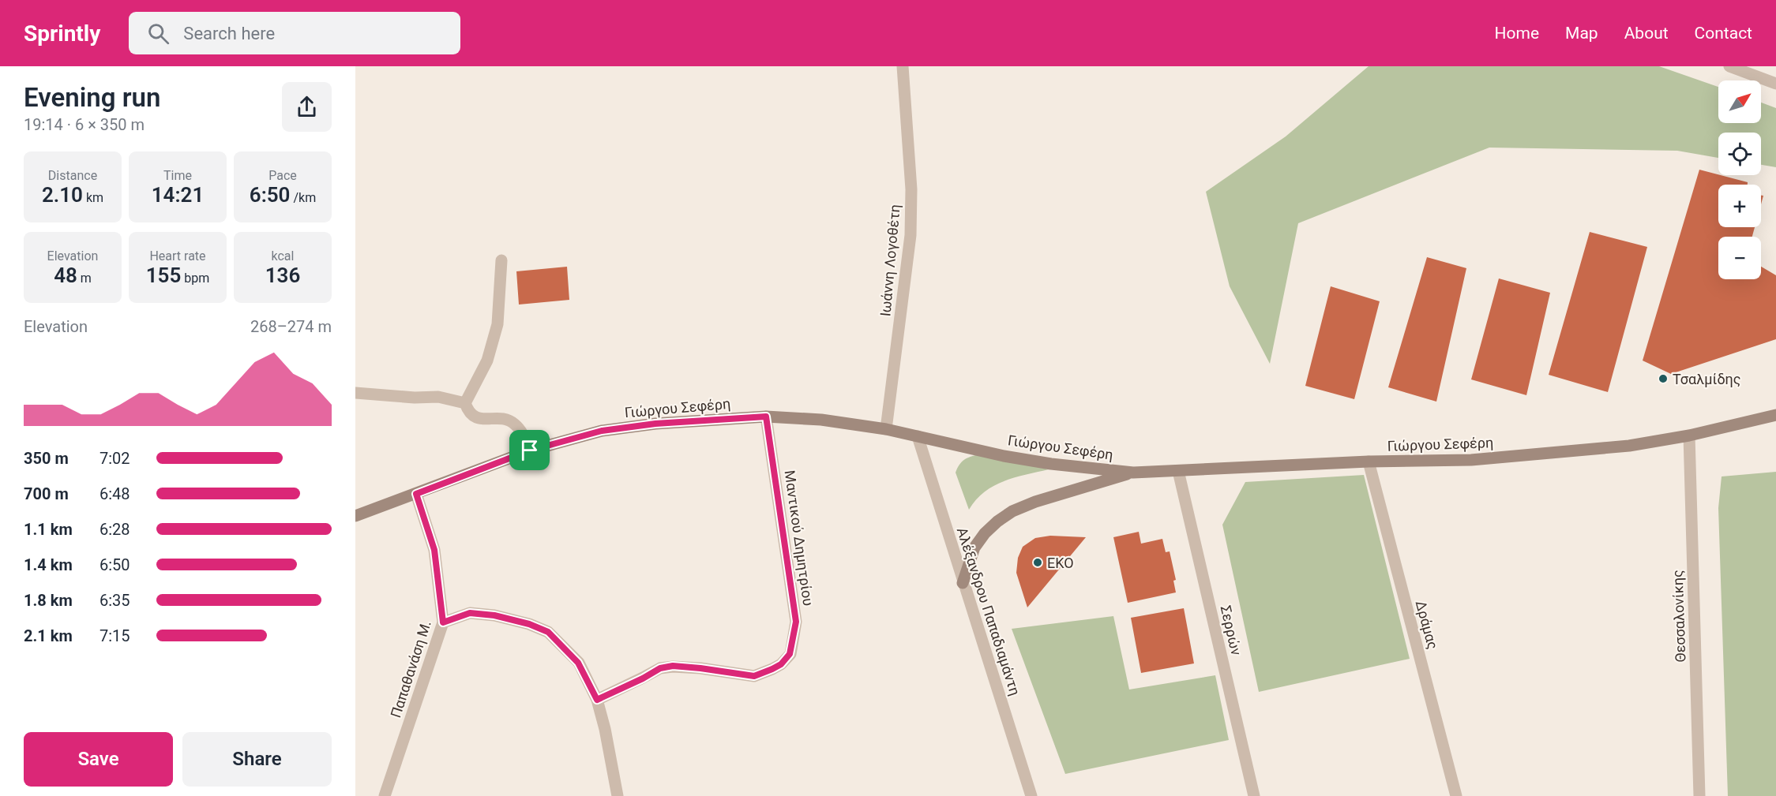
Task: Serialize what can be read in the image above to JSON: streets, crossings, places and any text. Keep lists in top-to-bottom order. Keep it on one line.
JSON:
{"streets":{"main road":["Γιώργου Σεφέρη"],"street":["Ιωάννη Λογοθέτη","Μαντικού Δημητρίου","Αλέξανδρου Παπαδιαμάντη","Θεσσαλονίκης","Δράμας","Σερρών","Παπαθανάση Μ."]},"crossings":[["Ιωάννη Λογοθέτη","Γιώργου Σεφέρη"],["Γιώργου Σεφέρη","Μαντικού Δημητρίου"],["Γιώργου Σεφέρη","Αλέξανδρου Παπαδιαμάντη"],["Γιώργου Σεφέρη","Θεσσαλονίκης"],["Γιώργου Σεφέρη","Δράμας"],["Γιώργου Σεφέρη","Σερρών"],["Γιώργου Σεφέρη","Παπαθανάση Μ."]],"places":["Τσαλμίδης","EKO"],"north":"top right","page":{"header":"Sprintly","search":"Search here","nav":["Home","Map","About","Contact"],"heading":["Evening run","19:14 · 6 × 350 m"],"map_buttons":["+","−"],"stats":[["Distance","2.10 km"],["Time","14:21"],["Pace","6:50 /km"],["Elevation","48 m"],["Heart rate","155 bpm"],["kcal","136"]],"chart":["Elevation","268–274 m"],"list":[{"name":"350 m","note":"7:02"},{"name":"700 m","note":"6:48"},{"name":"1.1 km","note":"6:28"},{"name":"1.4 km","note":"6:50"},{"name":"1.8 km","note":"6:35"},{"name":"2.1 km","note":"7:15"}],"buttons":["Save","Share"]}}
